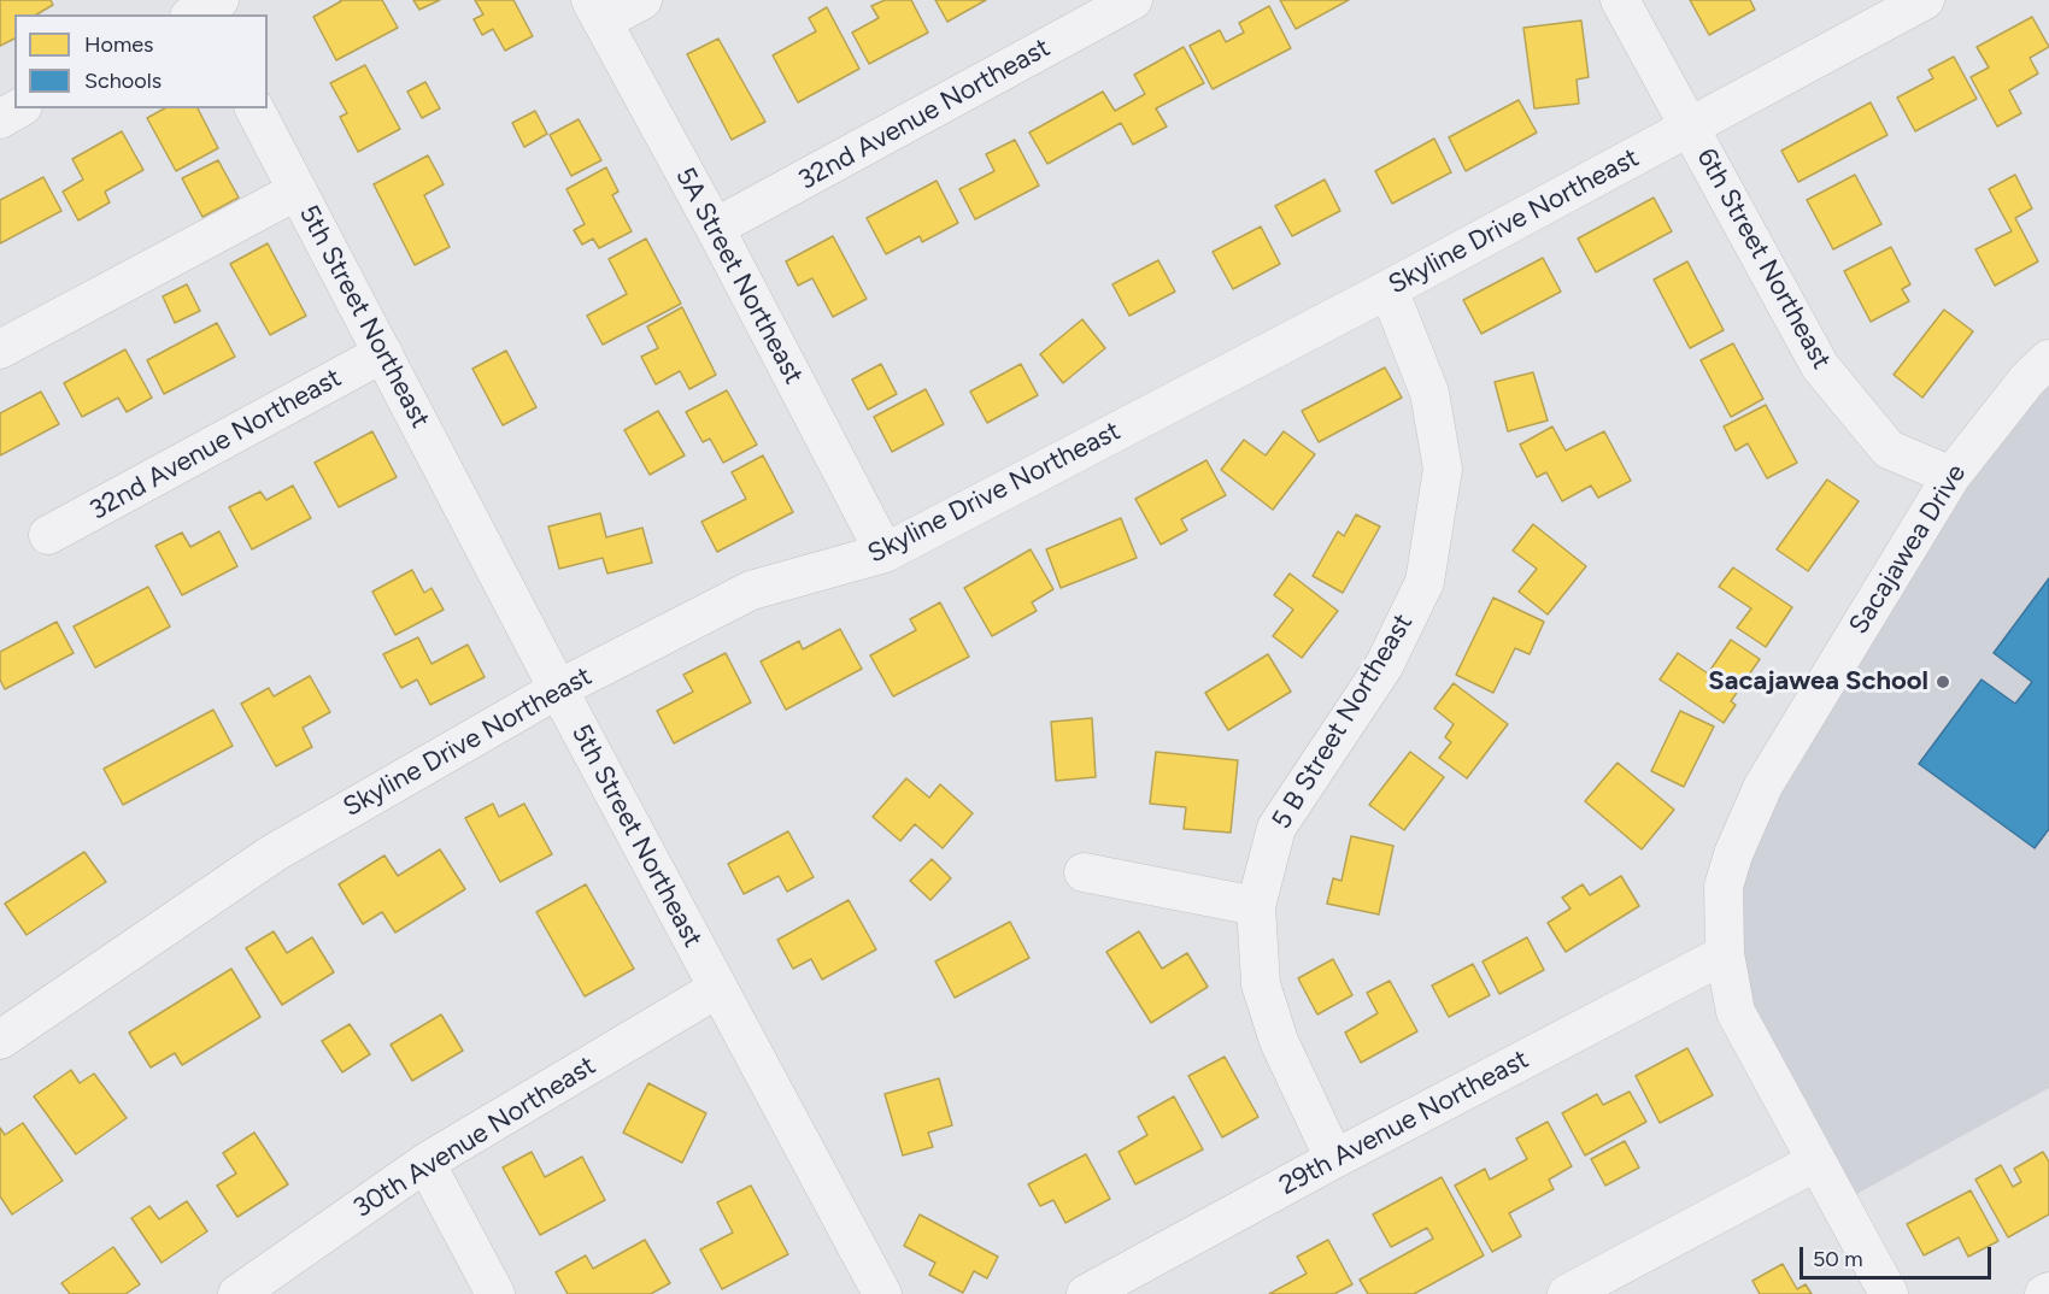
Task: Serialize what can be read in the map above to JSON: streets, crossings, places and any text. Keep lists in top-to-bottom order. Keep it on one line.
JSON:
{"streets":{"street":["32nd Avenue Northeast","Skyline Drive Northeast","6th Street Northeast","5A Street Northeast","5th Street Northeast","Sacajawea Drive","5 B Street Northeast","29th Avenue Northeast","30th Avenue Northeast"]},"crossings":[["32nd Avenue Northeast","5A Street Northeast"],["32nd Avenue Northeast","5th Street Northeast"],["Skyline Drive Northeast","6th Street Northeast"],["Skyline Drive Northeast","5A Street Northeast"],["Skyline Drive Northeast","5th Street Northeast"],["Skyline Drive Northeast","5 B Street Northeast"],["6th Street Northeast","Sacajawea Drive"],["5th Street Northeast","30th Avenue Northeast"],["Sacajawea Drive","29th Avenue Northeast"],["5 B Street Northeast","29th Avenue Northeast"]],"places":["Sacajawea School"],"legend":["Homes","Schools"],"scale_bar":"50 m"}
